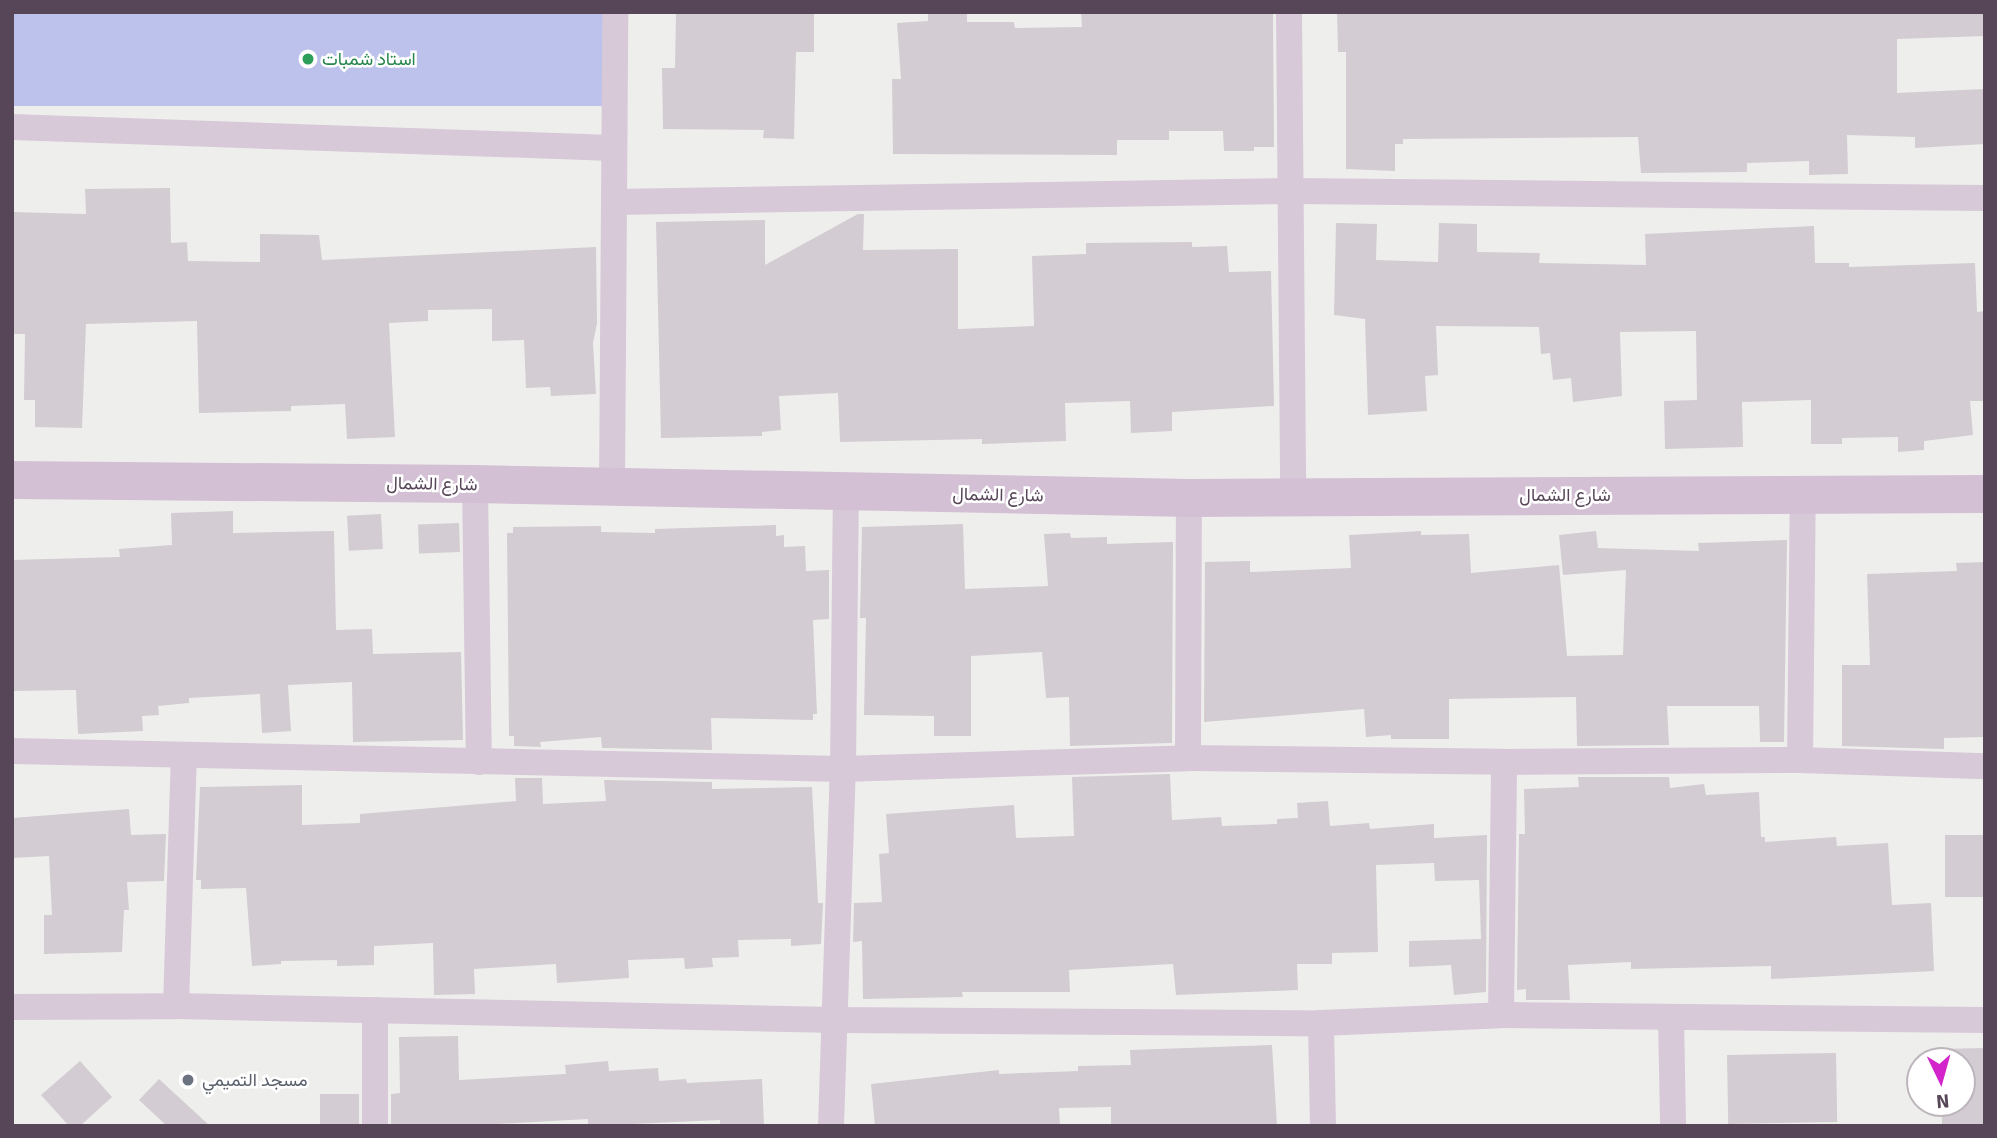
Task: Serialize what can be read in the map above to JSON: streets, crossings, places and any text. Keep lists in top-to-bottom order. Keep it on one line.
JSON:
{"streets":{"street":["شارع الشمال"]},"places":["استاد شمبات","مسجد التميمي"],"north":"bottom"}
